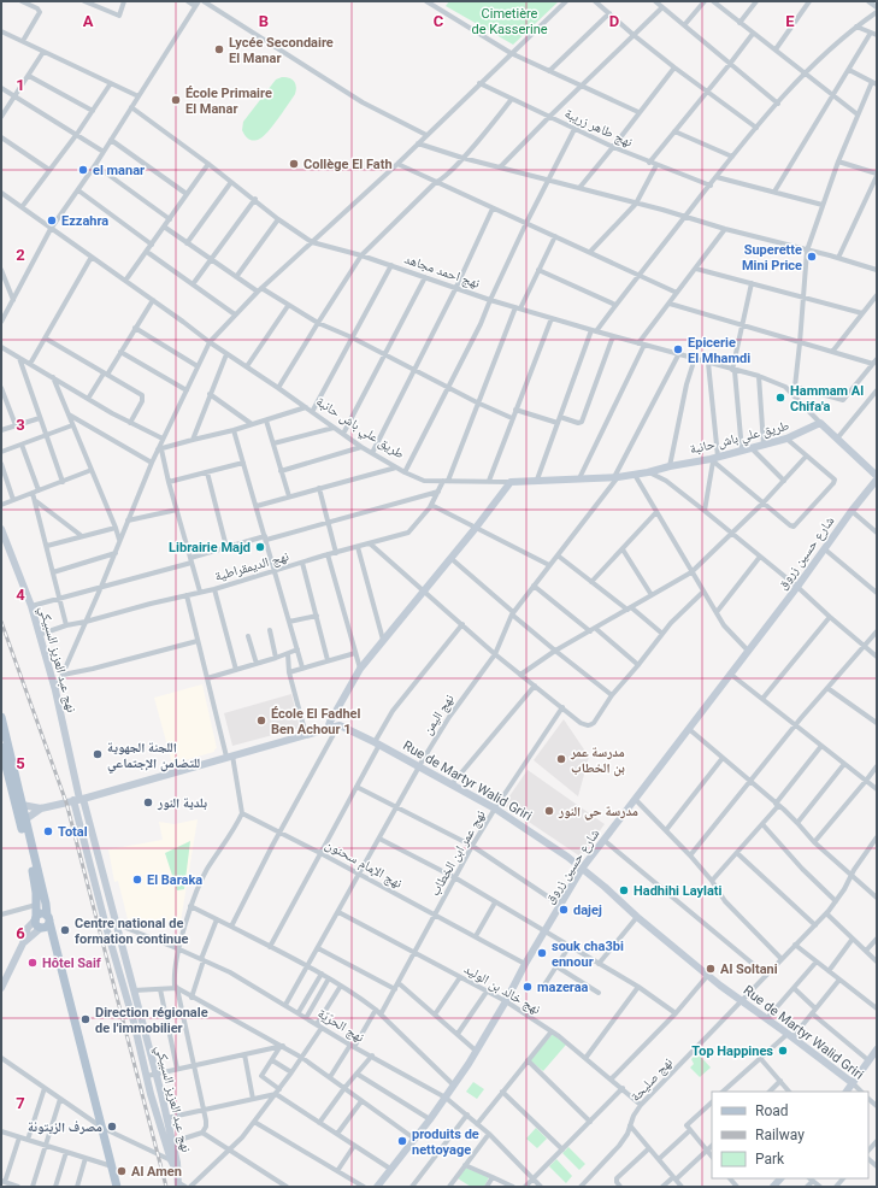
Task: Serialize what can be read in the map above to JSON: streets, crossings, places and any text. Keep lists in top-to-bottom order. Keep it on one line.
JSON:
{"streets":{"street":["نهج طاهر زريبة","نهج احمد مجاهد","طريق علي باش حانبة","شارع حسين زروق","نهج الديمقراطية","نهج عبد العزيز السبيكي","نهج اليمن","Rue de Martyr Walid Griri","نهج عمر ابن الخطاب","نهج الإمام سحنون","نهج خالد بن الوليد","نهج الحرّيّة","نهج صليحة"]},"crossings":[["نهج احمد مجاهد","نهج الديمقراطية"],["نهج احمد مجاهد","نهج اليمن"],["طريق علي باش حانبة","نهج الديمقراطية"],["طريق علي باش حانبة","نهج اليمن"],["شارع حسين زروق","Rue de Martyr Walid Griri"],["شارع حسين زروق","نهج الإمام سحنون"],["شارع حسين زروق","نهج خالد بن الوليد"],["شارع حسين زروق","نهج الحرّيّة"],["نهج الديمقراطية","نهج عبد العزيز السبيكي"],["نهج عبد العزيز السبيكي","نهج الحرّيّة"],["نهج اليمن","Rue de Martyr Walid Griri"],["نهج اليمن","نهج الإمام سحنون"],["نهج اليمن","نهج خالد بن الوليد"],["نهج اليمن","نهج الحرّيّة"],["Rue de Martyr Walid Griri","نهج عمر ابن الخطاب"],["Rue de Martyr Walid Griri","نهج صليحة"],["نهج عمر ابن الخطاب","نهج الإمام سحنون"],["نهج عمر ابن الخطاب","نهج خالد بن الوليد"],["نهج خالد بن الوليد","نهج صليحة"]],"parks":["Cimetière de Kasserine"],"places":["Lycée Secondaire El Manar","École Primaire El Manar","Collège El Fath","el manar","Ezzahra","Superette Mini Price","Epicerie El Mhamdi","Hammam Al Chifa'a","Librairie Majd","École El Fadhel Ben Achour 1","اللجنة الجهوية للتضامن الإجتماعي","مدرسة عمر بن الخطاب","بلدية النور","مدرسة حي النور","Total","El Baraka","Hadhihi Laylati","dajej","Centre national de formation continue","souk cha3bi ennour","Hôtel Saif","Al Soltani","mazeraa","Direction régionale de l'immobilier","Top Happines","مصرف الزيتونة","produits de nettoyage","Al Amen"],"legend":["Road","Railway","Park"],"grid":{"columns":["A","B","C","D","E"],"rows":["1","2","3","4","5","6","7"]}}
